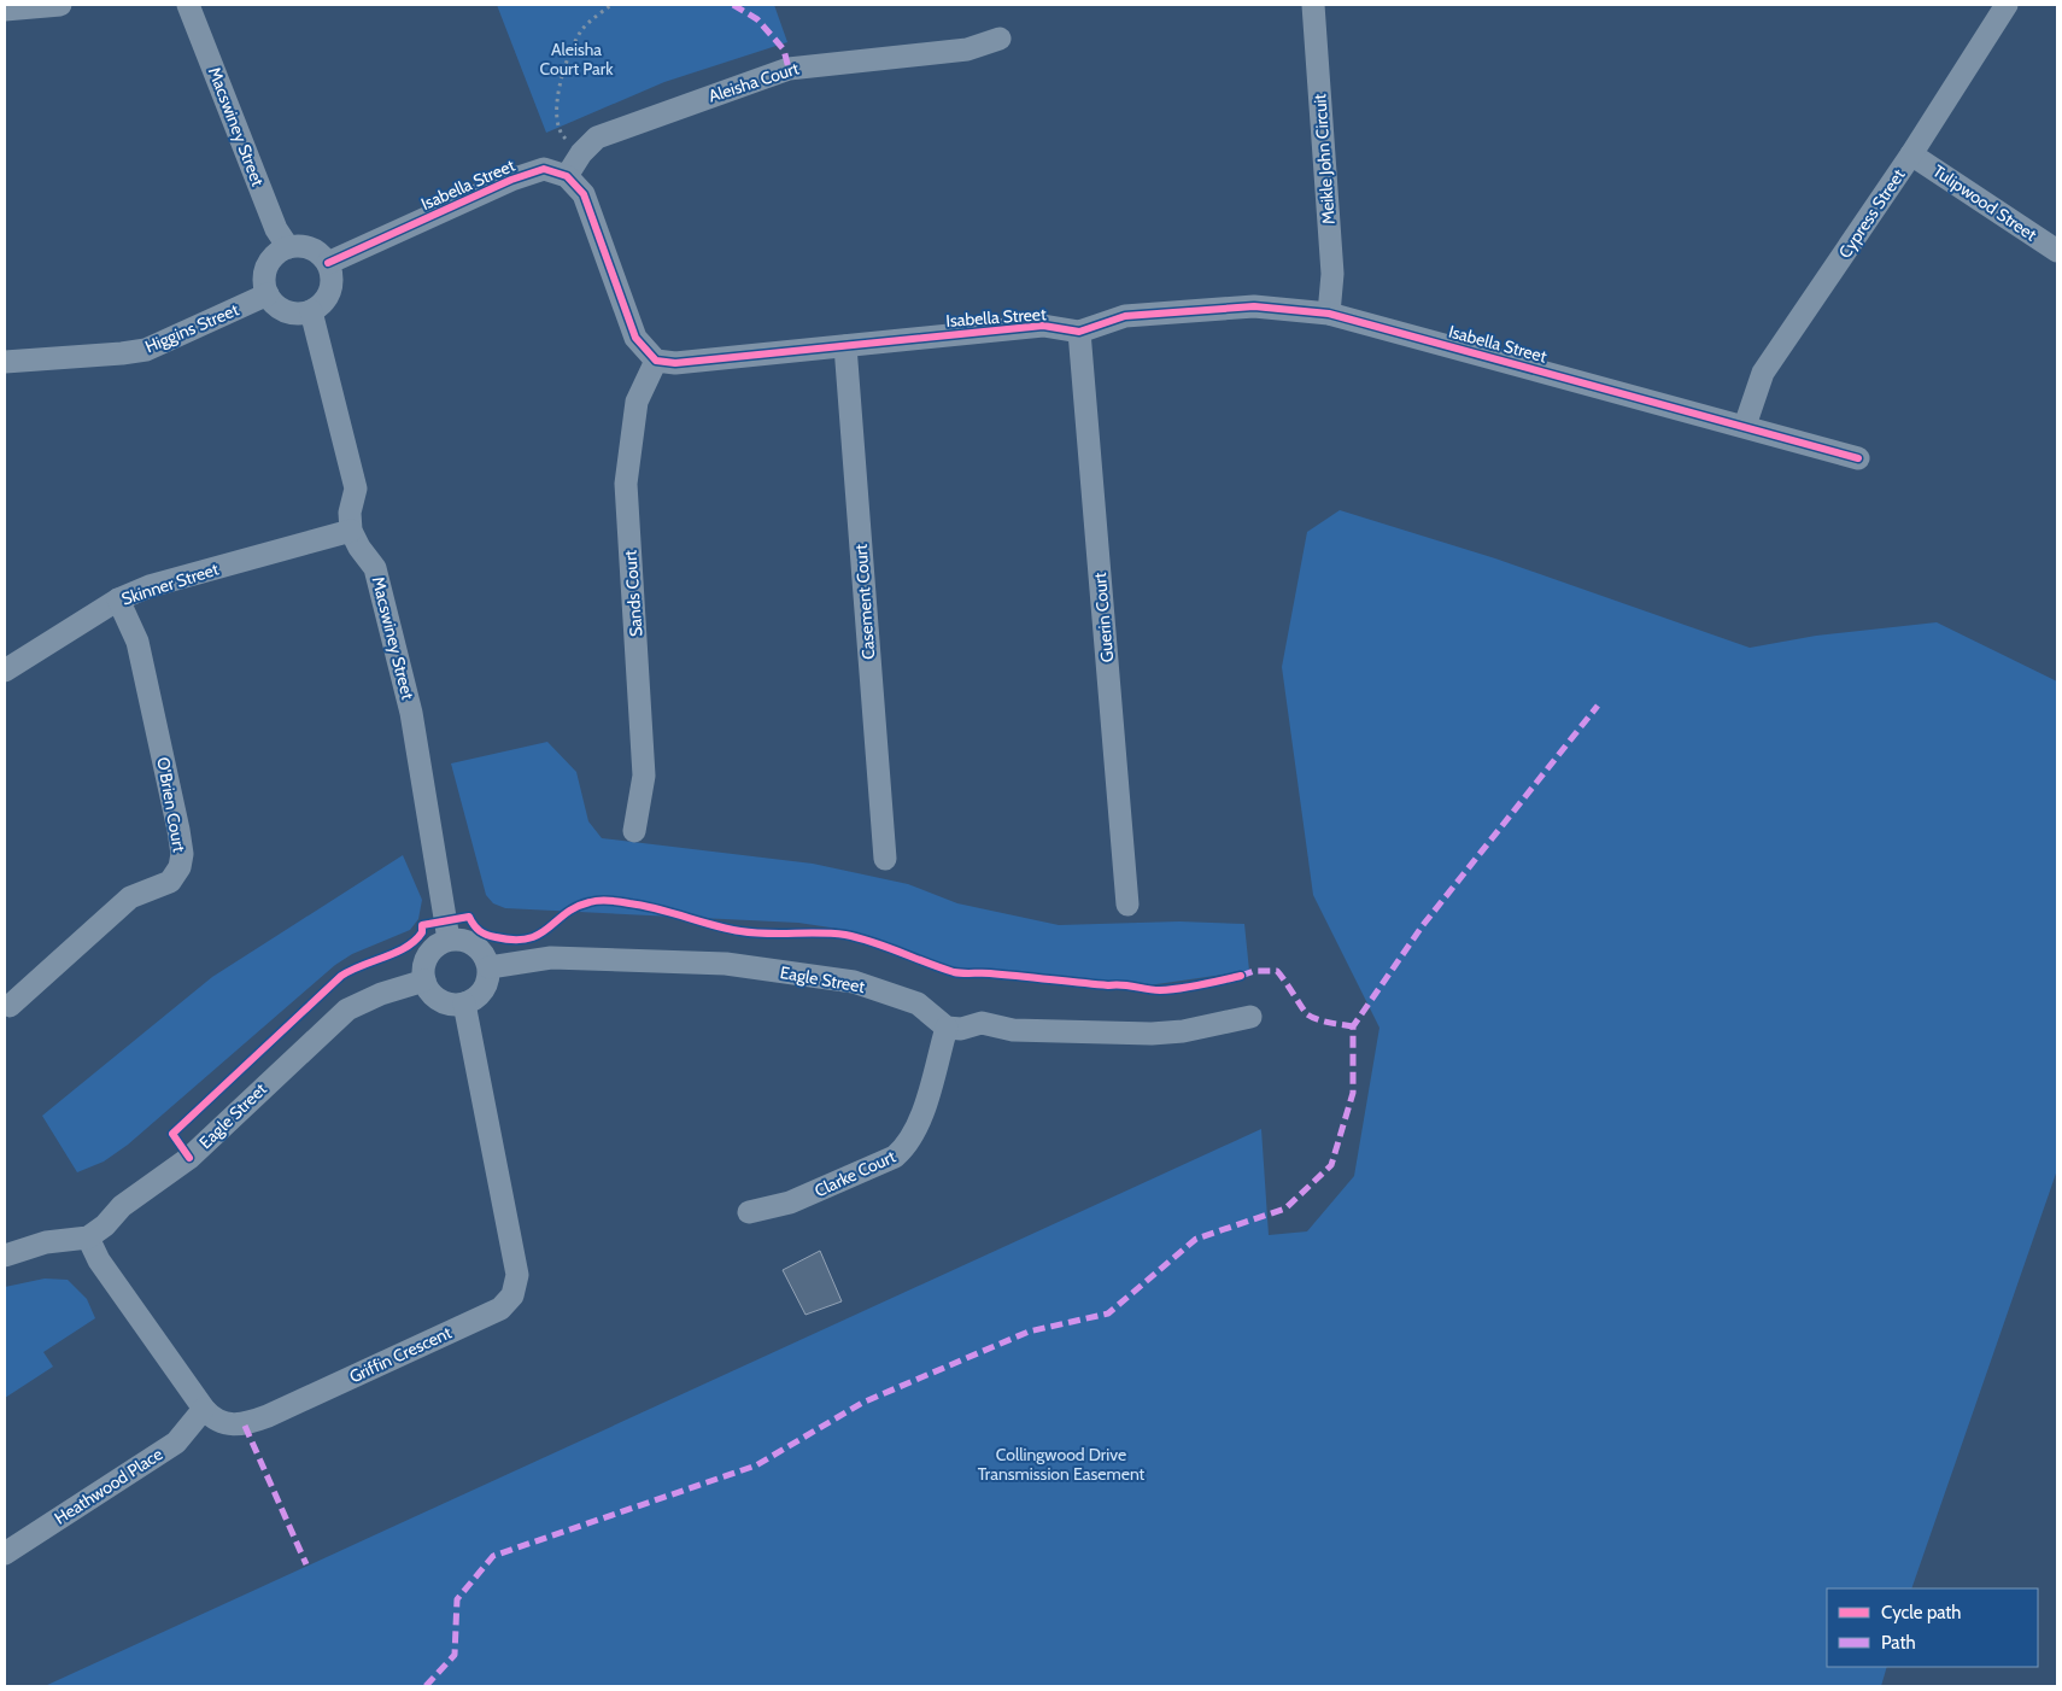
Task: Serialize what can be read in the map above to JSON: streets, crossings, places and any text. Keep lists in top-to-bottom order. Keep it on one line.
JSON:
{"streets":{"street":["Aleisha Court","Macswiney Street","Meikle John Circuit","Isabella Street","Tulipwood Street","Cypress Street","Higgins Street","Skinner Street","Sands Court","Casement Court","Guerin Court","O'Brien Court","Eagle Street","Clarke Court","Griffin Crescent","Heathwood Place"]},"crossings":[["Aleisha Court","Isabella Street"],["Macswiney Street","Isabella Street"],["Macswiney Street","Higgins Street"],["Macswiney Street","Skinner Street"],["Macswiney Street","Eagle Street"],["Macswiney Street","Griffin Crescent"],["Meikle John Circuit","Isabella Street"],["Isabella Street","Cypress Street"],["Isabella Street","Higgins Street"],["Isabella Street","Sands Court"],["Isabella Street","Casement Court"],["Isabella Street","Guerin Court"],["Tulipwood Street","Cypress Street"],["Skinner Street","O'Brien Court"],["Eagle Street","Clarke Court"],["Eagle Street","Griffin Crescent"],["Griffin Crescent","Heathwood Place"]],"parks":["Aleisha Court Park","Collingwood Drive Transmission Easement"],"legend":["Cycle path","Path"]}
